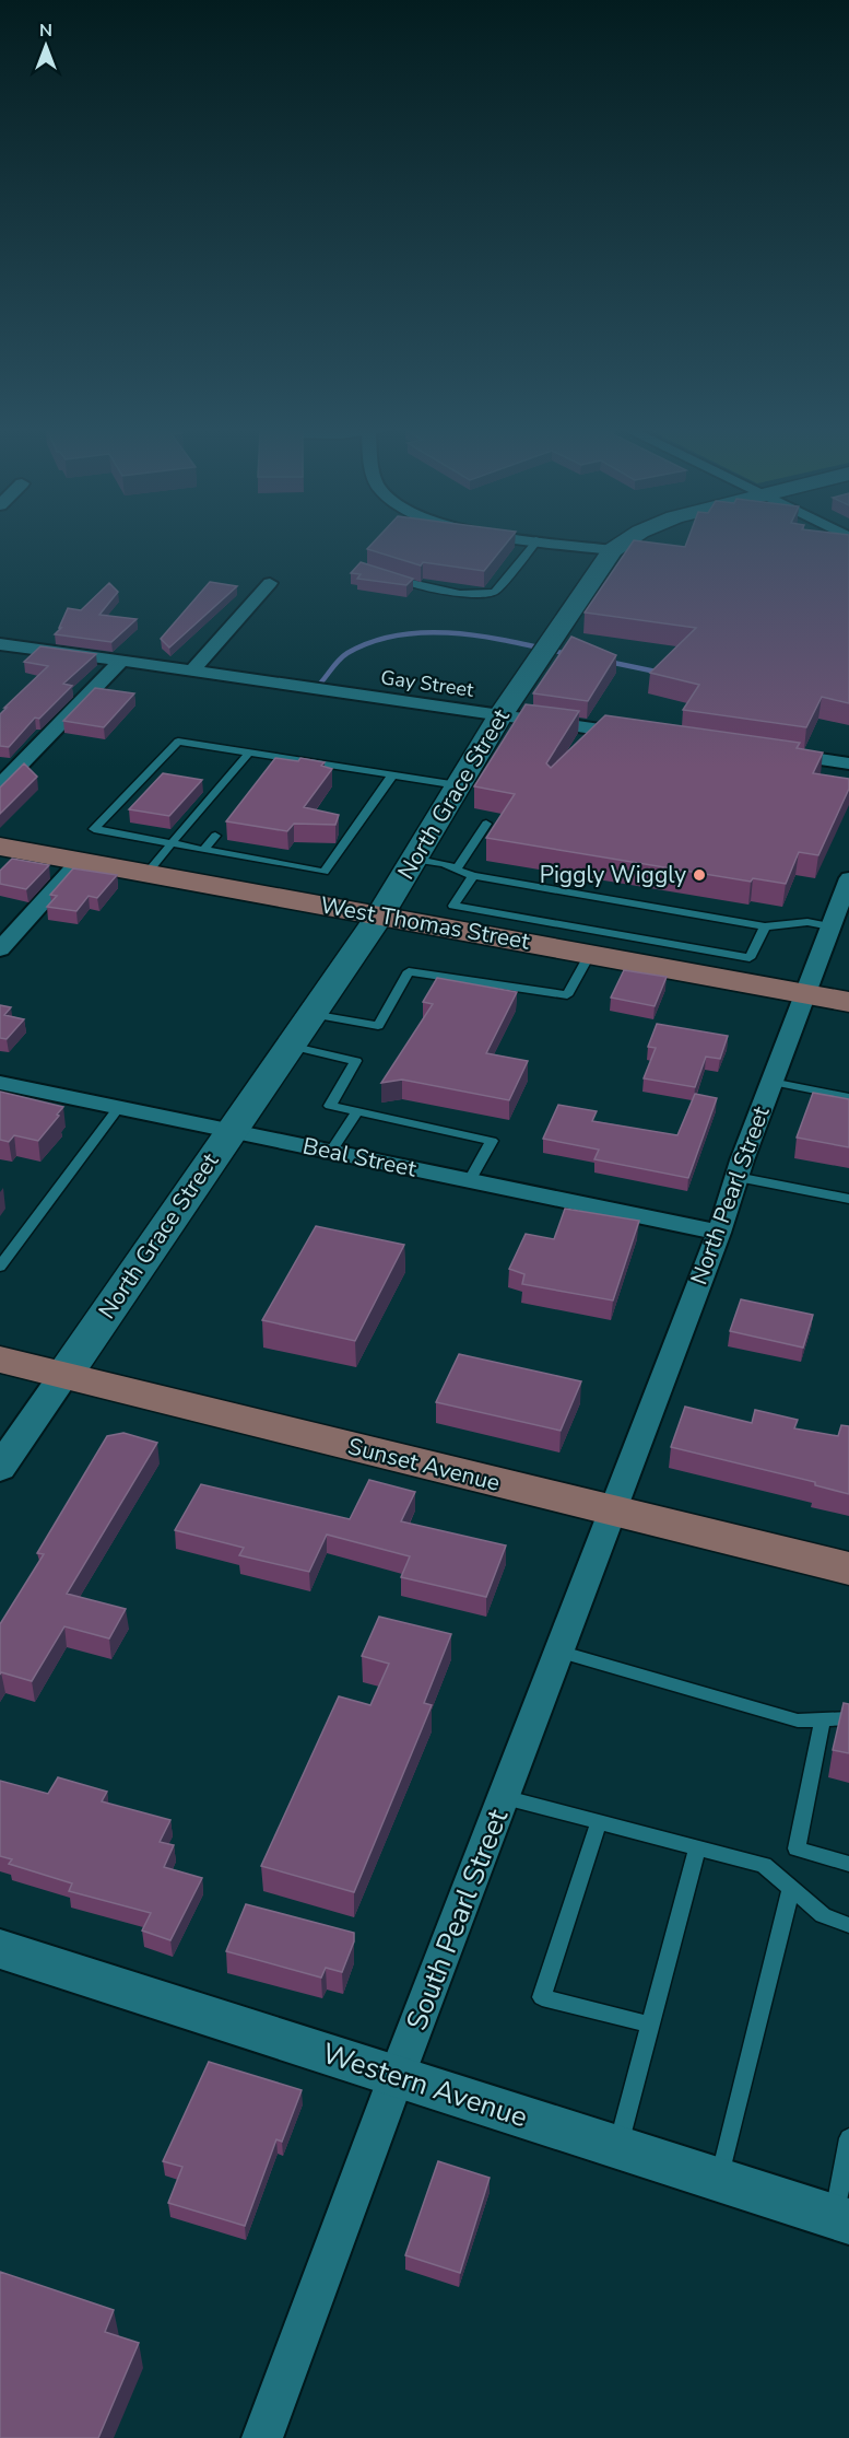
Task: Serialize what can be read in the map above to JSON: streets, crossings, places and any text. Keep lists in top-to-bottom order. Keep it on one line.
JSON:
{"streets":{"main road":["North Grace Street","West Thomas Street","Sunset Avenue"],"street":["Gay Street","Beal Street","North Pearl Street","South Pearl Street","Western Avenue"]},"crossings":[["Gay Street","North Grace Street"],["North Grace Street","West Thomas Street"],["North Grace Street","Beal Street"],["North Grace Street","Sunset Avenue"],["West Thomas Street","North Pearl Street"],["Beal Street","North Pearl Street"],["North Pearl Street","Sunset Avenue"],["North Pearl Street","South Pearl Street"],["Sunset Avenue","South Pearl Street"],["South Pearl Street","Western Avenue"]],"places":["Piggly Wiggly"],"north":"top"}
